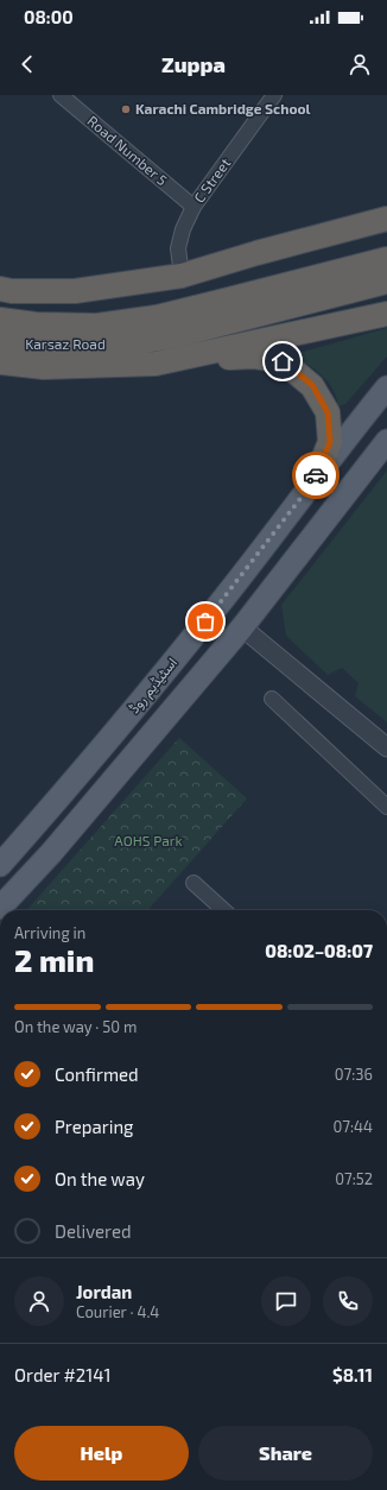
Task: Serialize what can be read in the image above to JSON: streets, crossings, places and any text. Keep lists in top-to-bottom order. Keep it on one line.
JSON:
{"streets":{"highway":["Karsaz Road"],"main road":["اسٹیڈیم روڈ"],"street":["Road Number 5","C Street"]},"crossings":[["Road Number 5","C Street"]],"parks":["AOHS Park"],"places":["Karachi Cambridge School"],"page":{"status":"08:00","header":"Zuppa","heading":["2 min","Arriving in","08:02–08:07"],"panel":["Jordan","Courier · 4.4","Order #2141","$8.11"],"bar":"On the way · 50 m","list":[["Confirmed","07:36"],["Preparing","07:44"],["On the way","07:52"],"Delivered"],"buttons":["Help","Share"]}}
